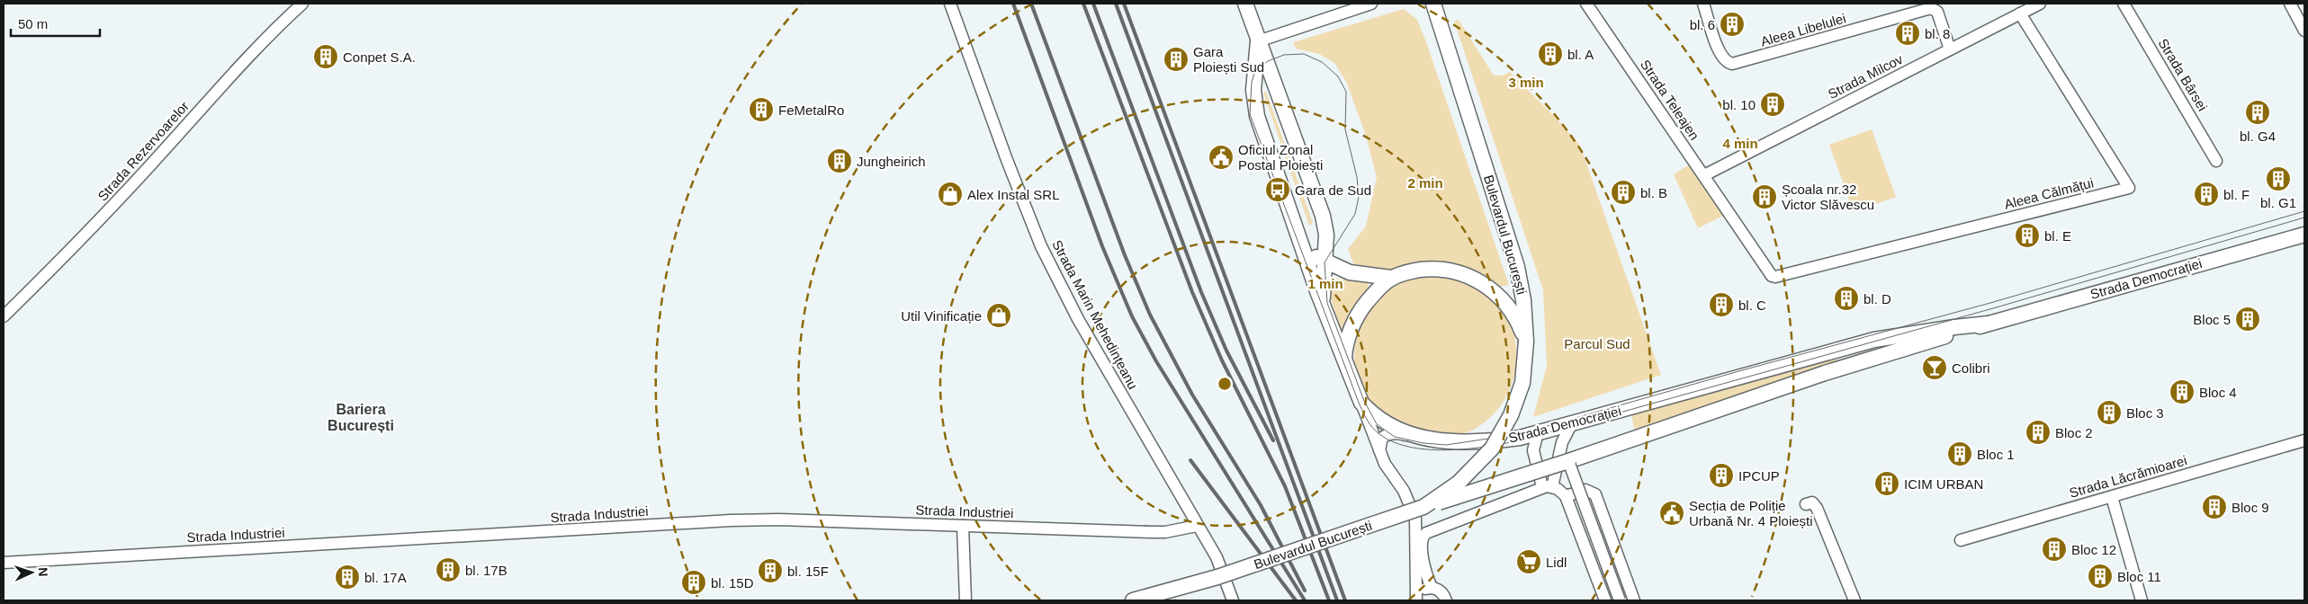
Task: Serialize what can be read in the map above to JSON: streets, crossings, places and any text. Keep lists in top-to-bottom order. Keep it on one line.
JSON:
{"streets":{"main road":["Bulevardul București","Strada Democrației"],"street":["Aleea Libelulei","Strada Bârsei","Strada Milcov","Strada Teleajen","Strada Rezervoarelor","Aleea Călmățui","Strada Marin Mehedințeanu","Strada Lăcrămioarei","Strada Industriei"]},"crossings":[["Aleea Libelulei","Strada Milcov"],["Strada Milcov","Strada Teleajen"],["Strada Milcov","Aleea Călmățui"],["Strada Teleajen","Aleea Călmățui"],["Bulevardul București","Strada Democrației"],["Strada Marin Mehedințeanu","Strada Industriei"]],"districts":["Bariera București"],"parks":["Parcul Sud"],"places":{"building":["bl. 6","bl. 8","bl. A","Conpet S.A.","Gara Ploiești Sud","bl. 10","FeMetalRo","bl. G4","Jungheirich","bl. G1","bl. B","bl. F","Școala nr.32 Victor Slăvescu","bl. E","bl. D","bl. C","Bloc 5","Bloc 4","Bloc 3","Bloc 2","Bloc 1","IPCUP","ICIM URBAN","Bloc 9","Bloc 12","bl. 17B","bl. 15F","Bloc 11","bl. 17A","bl. 15D"],"public building":["Oficiul Zonal Postal Ploiești","Secția de Poliție Urbană Nr. 4 Ploiești"],"bus stop":["Gara de Sud"],"shop":["Alex Instal SRL","Util Vinificație"],"bar":["Colibri"],"supermarket":["Lidl"]},"scale_bar":"50 m","north":"right","rings":["3 min","4 min","2 min","1 min"]}
